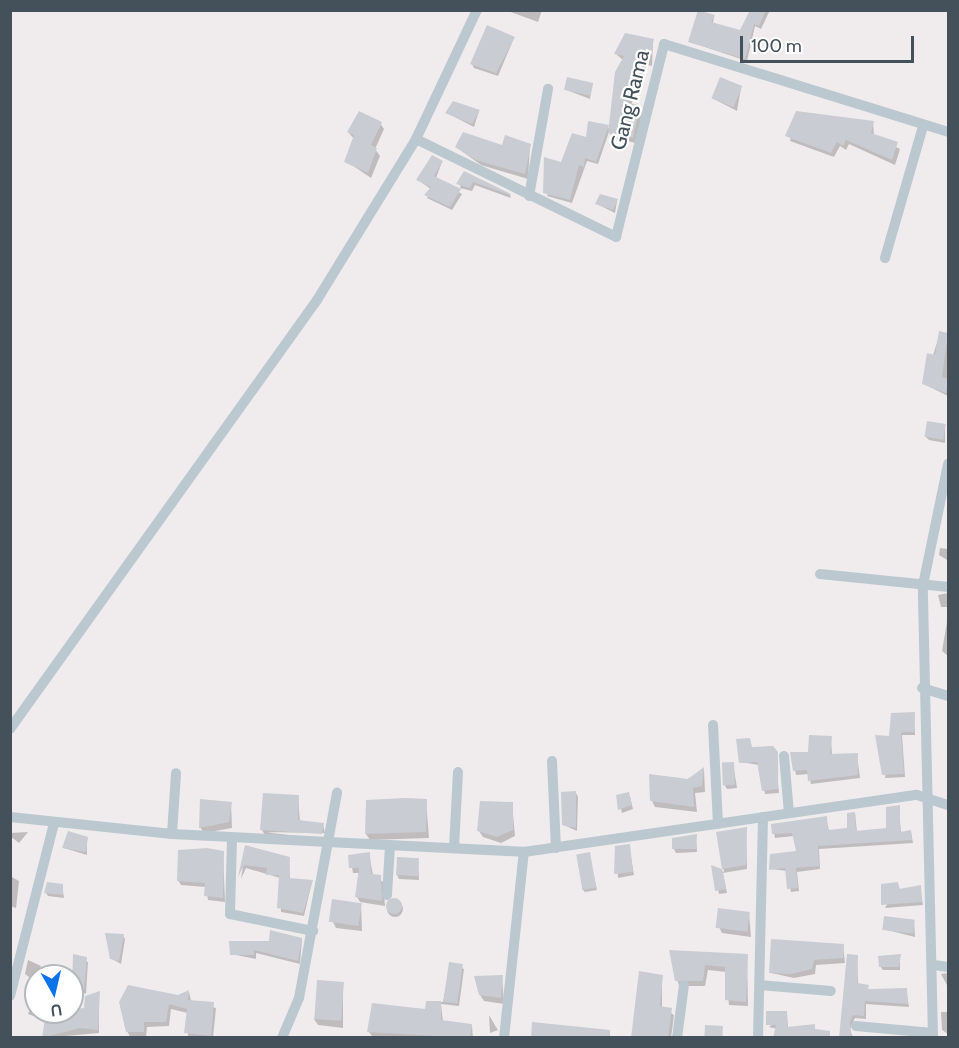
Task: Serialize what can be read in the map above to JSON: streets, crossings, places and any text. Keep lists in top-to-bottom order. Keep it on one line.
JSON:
{"streets":{"street":["Gang Rama"]},"scale_bar":"100 m","north":"bottom"}
